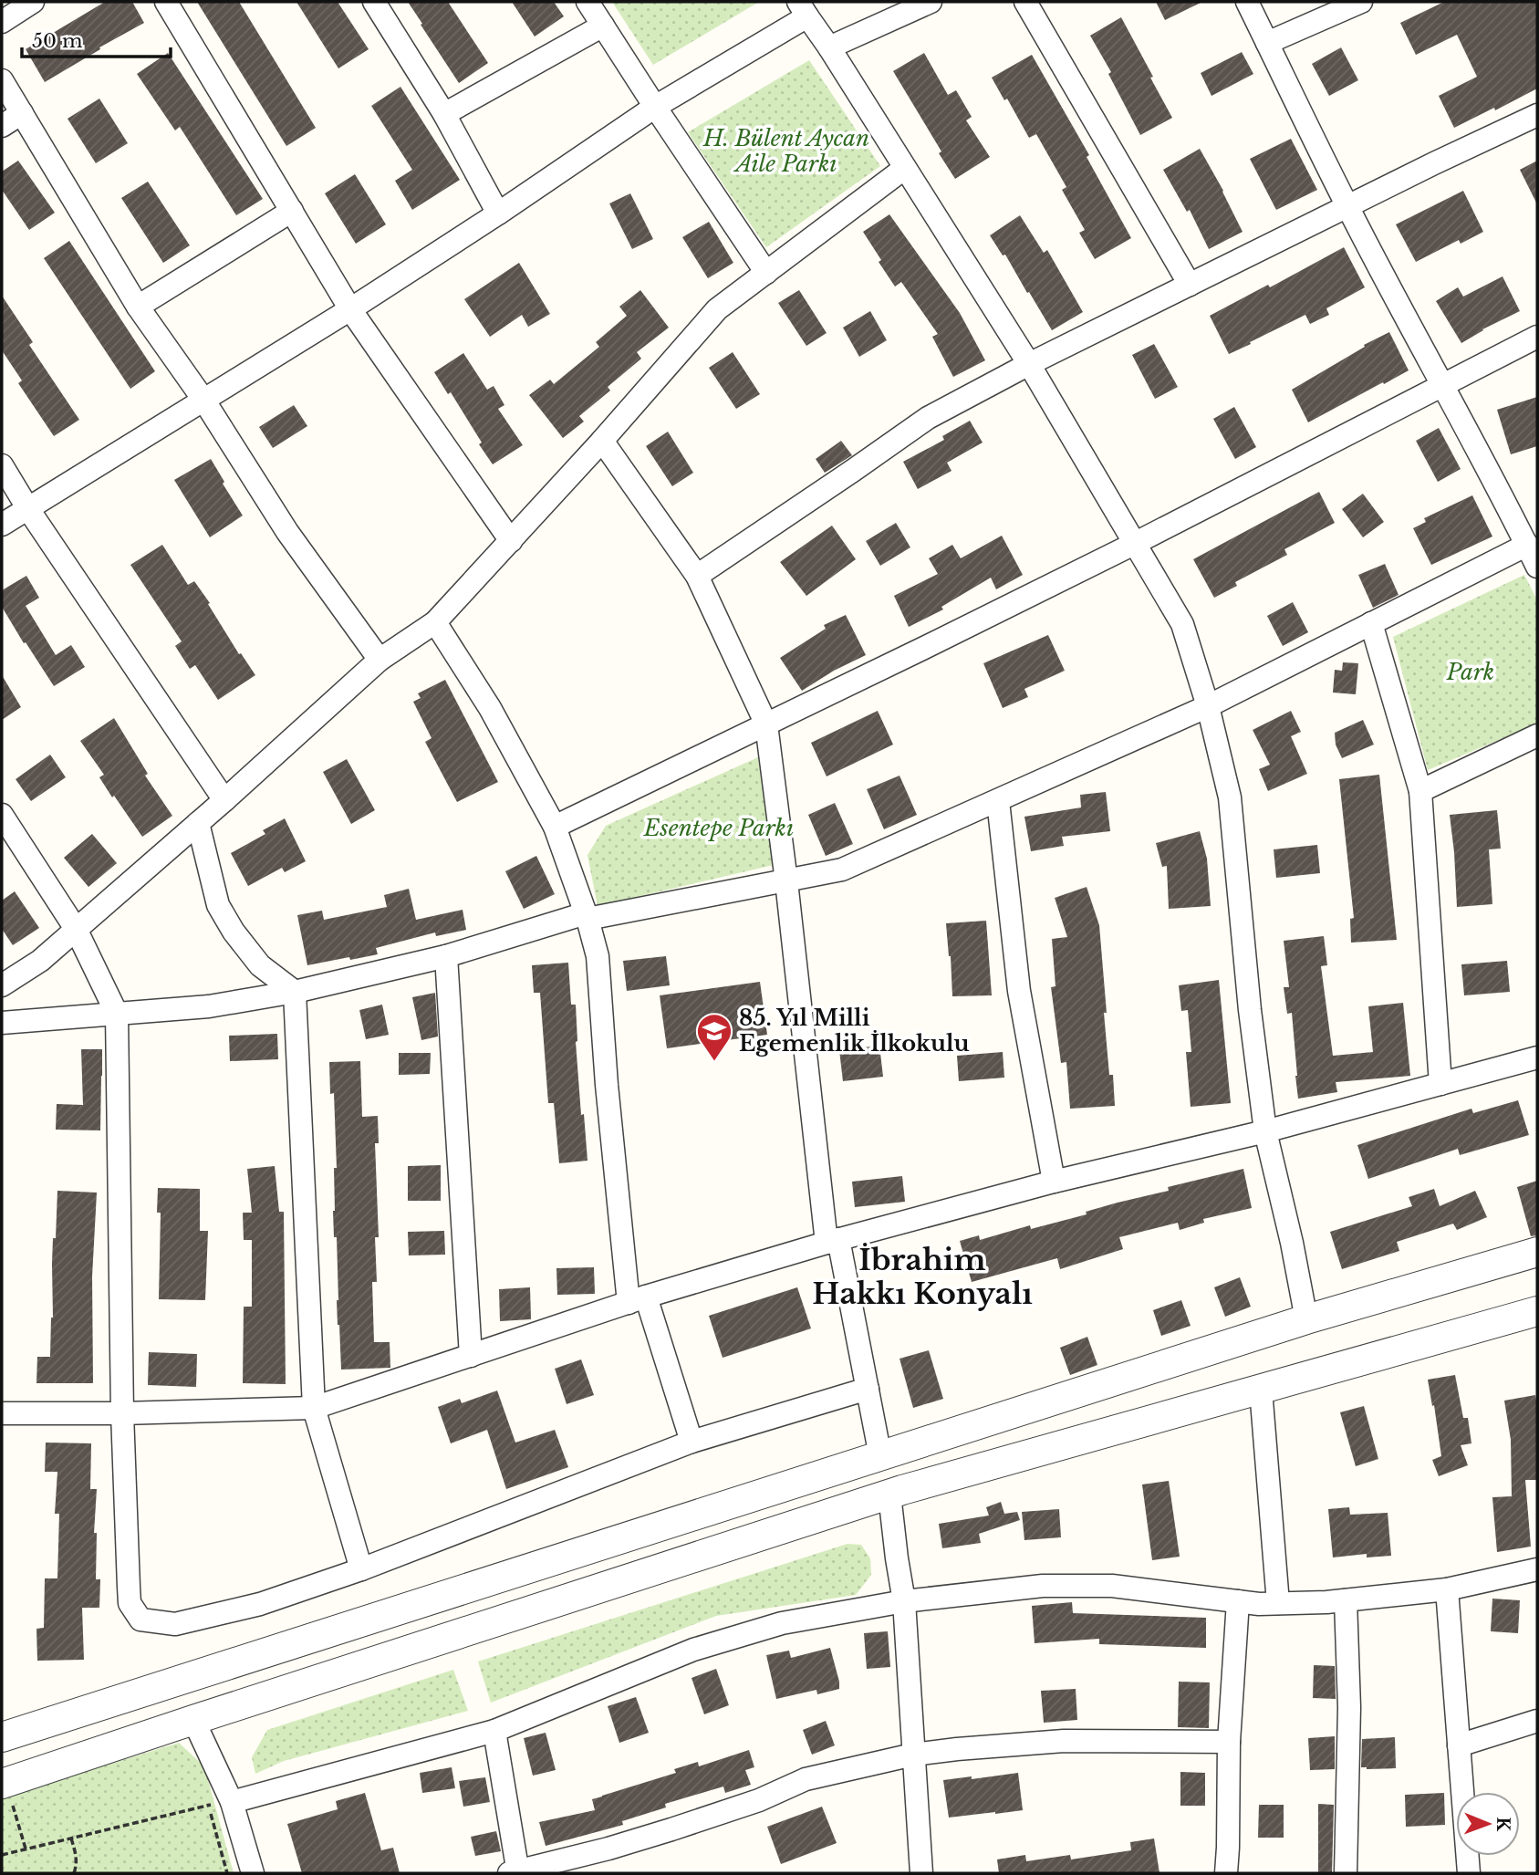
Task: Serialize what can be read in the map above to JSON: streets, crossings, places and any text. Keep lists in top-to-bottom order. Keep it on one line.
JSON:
{"districts":["İbrahim Hakkı Konyalı"],"parks":["H. Bülent Aycan Aile Parkı","Park","Esentepe Parkı"],"places":{"school or university":["85. Yıl Milli Egemenlik İlkokulu"]},"scale_bar":"50 m","north":"right"}
